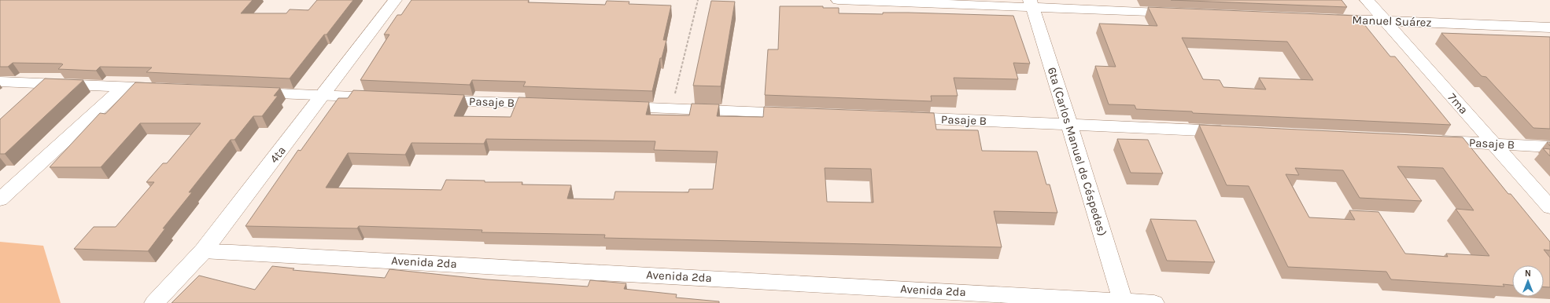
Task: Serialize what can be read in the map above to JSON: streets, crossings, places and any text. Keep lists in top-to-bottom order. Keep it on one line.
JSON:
{"streets":{"street":["Manuel Suárez","Pasaje B","7ma","6ta (Carlos Manuel de Céspedes)","4ta","Avenida 2da"]},"crossings":[["Manuel Suárez","7ma"],["Pasaje B","7ma"],["Pasaje B","6ta (Carlos Manuel de Céspedes)"],["6ta (Carlos Manuel de Céspedes)","Avenida 2da"],["4ta","Avenida 2da"]],"north":"top"}
